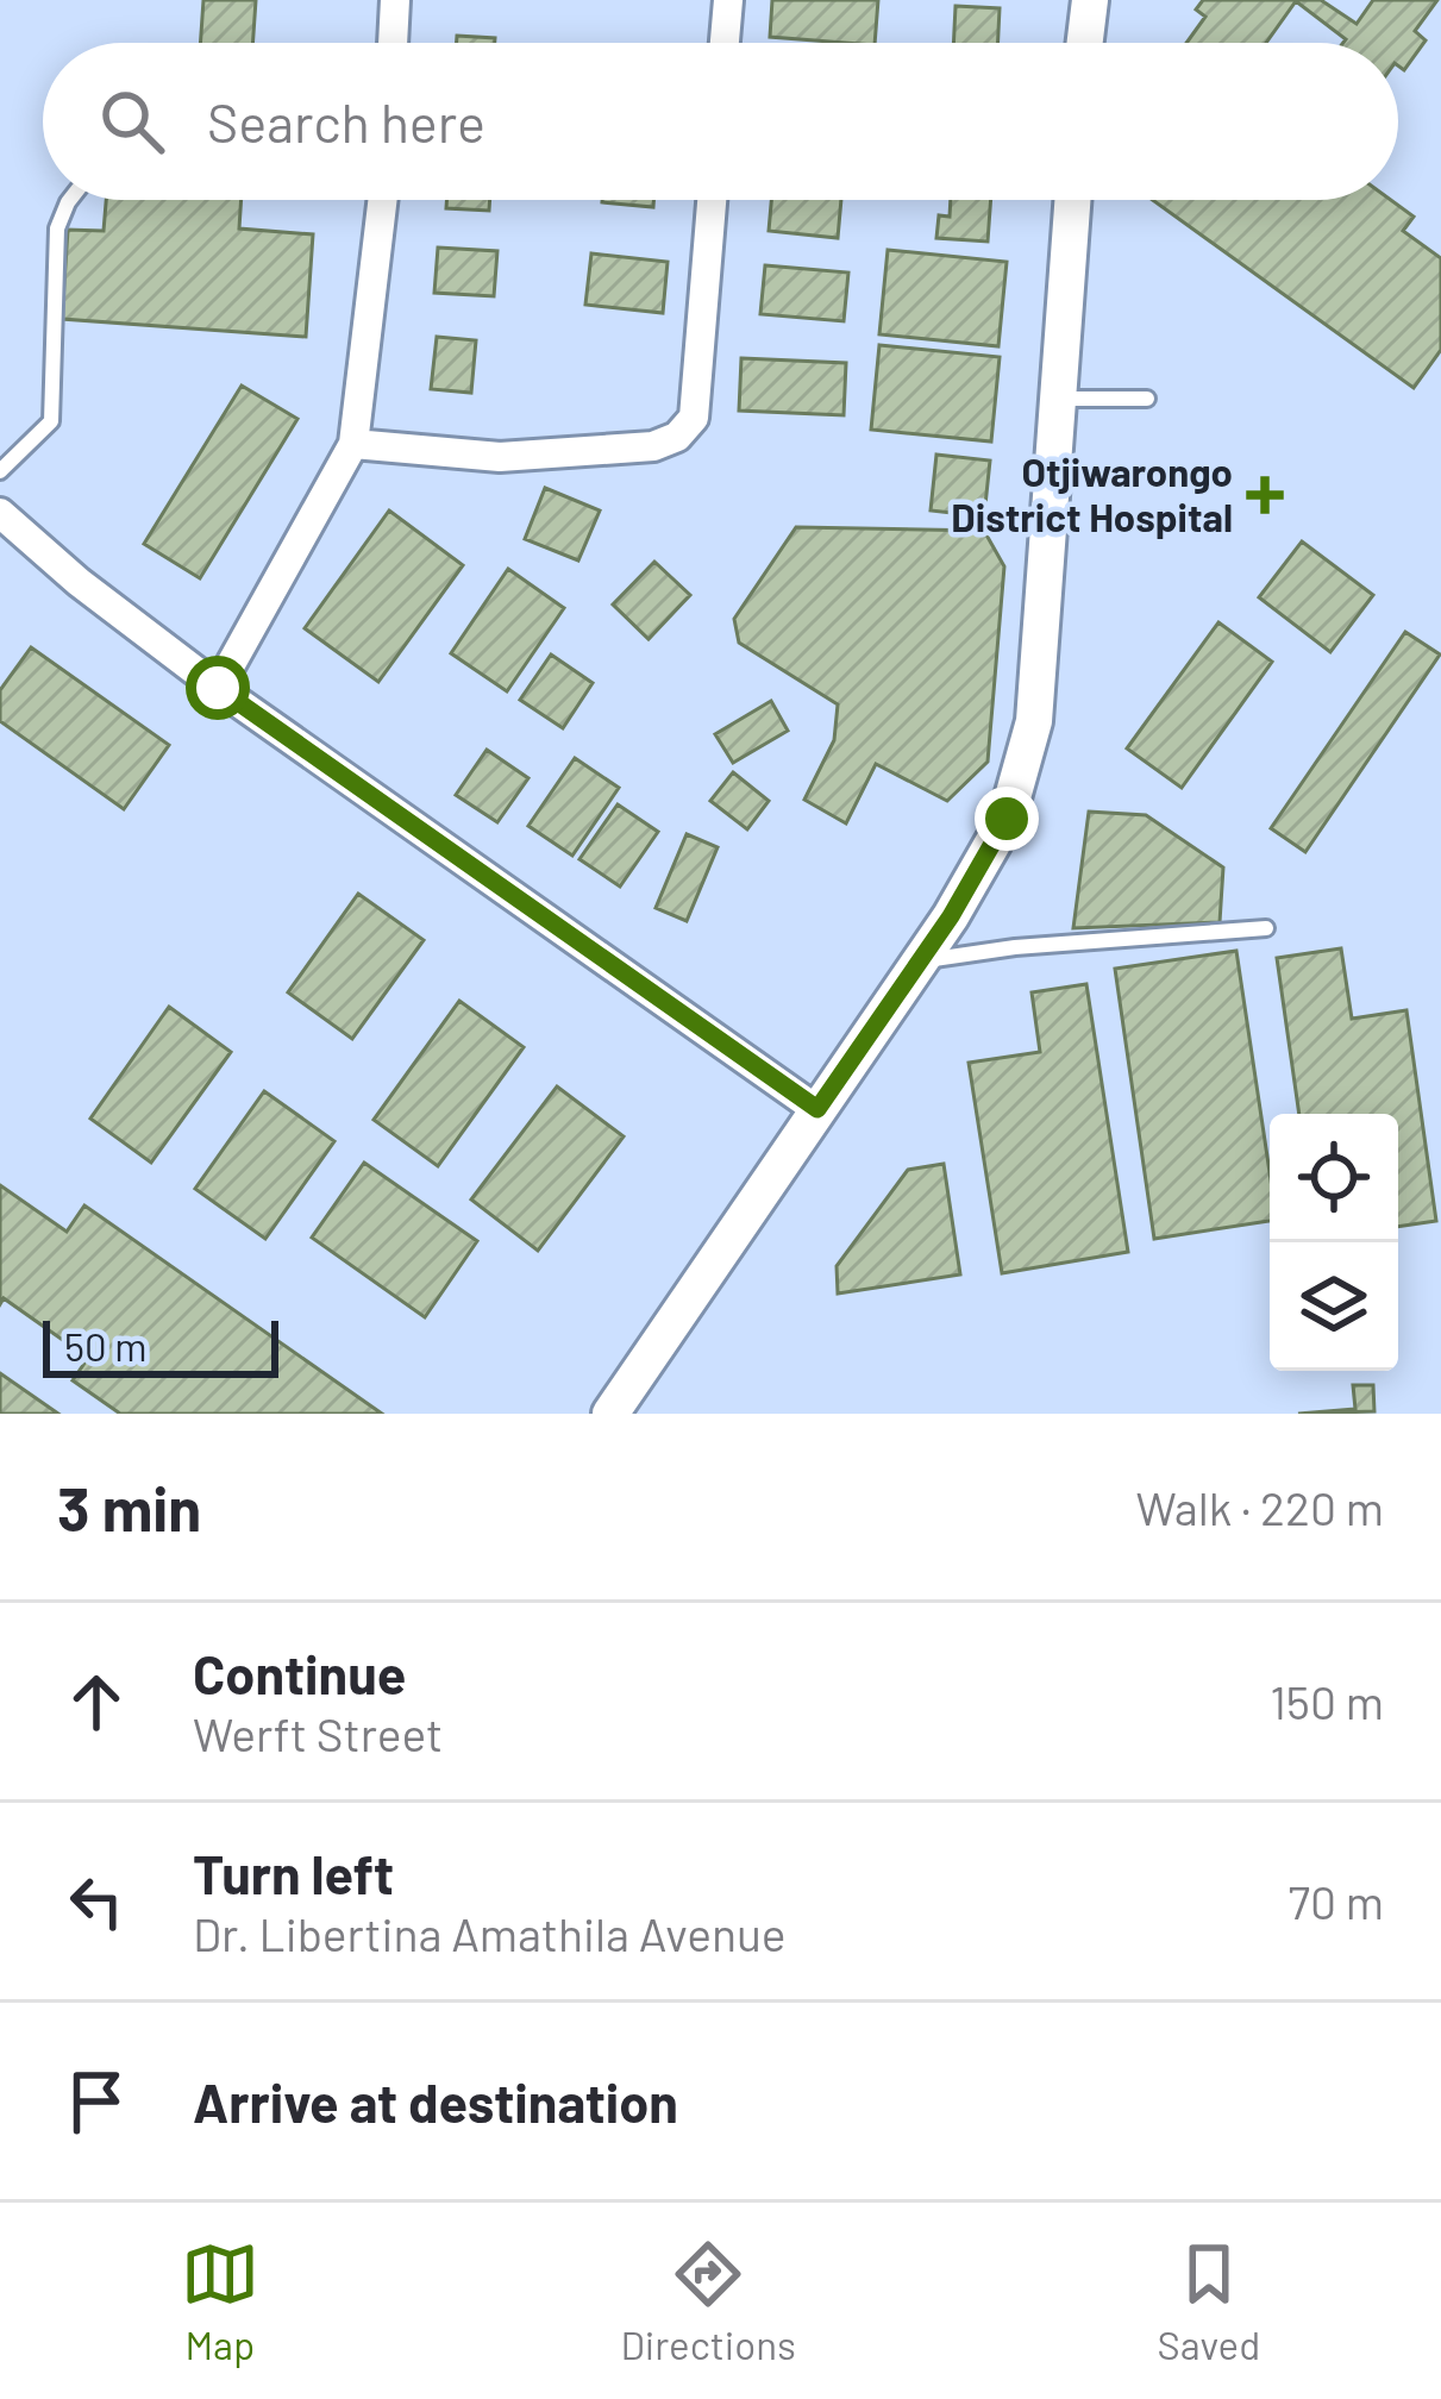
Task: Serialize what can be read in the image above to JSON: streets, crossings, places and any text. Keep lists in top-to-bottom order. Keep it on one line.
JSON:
{"places":{"health":["Otjiwarongo District Hospital"]},"scale_bar":"50 m","page":{"search":"Search here","scale":"50 m","heading":["3 min","Walk · 220 m"],"list":[["Continue","Werft Street","150 m"],["Turn left","Dr. Libertina Amathila Avenue","70 m"],"Arrive at destination"],"nav":["Map","Directions","Saved"]}}
